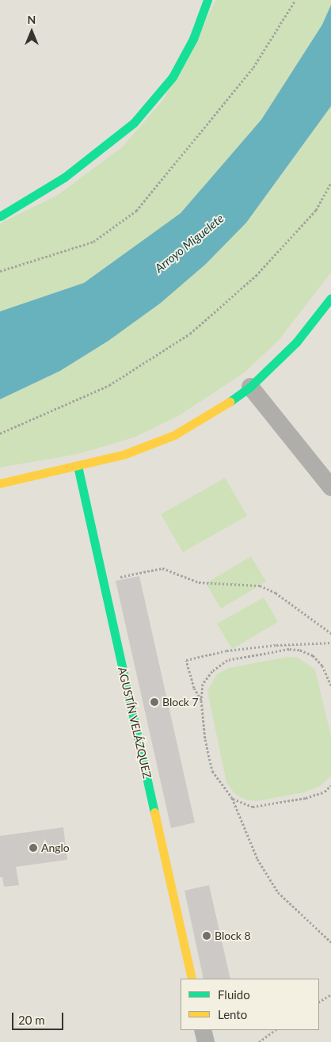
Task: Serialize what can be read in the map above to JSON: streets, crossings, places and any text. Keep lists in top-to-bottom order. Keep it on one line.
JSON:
{"streets":{"street":["AGUSTÍN VELÁZQUEZ"]},"water":["Arroyo Miguelete"],"places":["Block 7","Anglo","Block 8"],"legend":["Fluido","Lento"],"scale_bar":"20 m","north":"top"}
